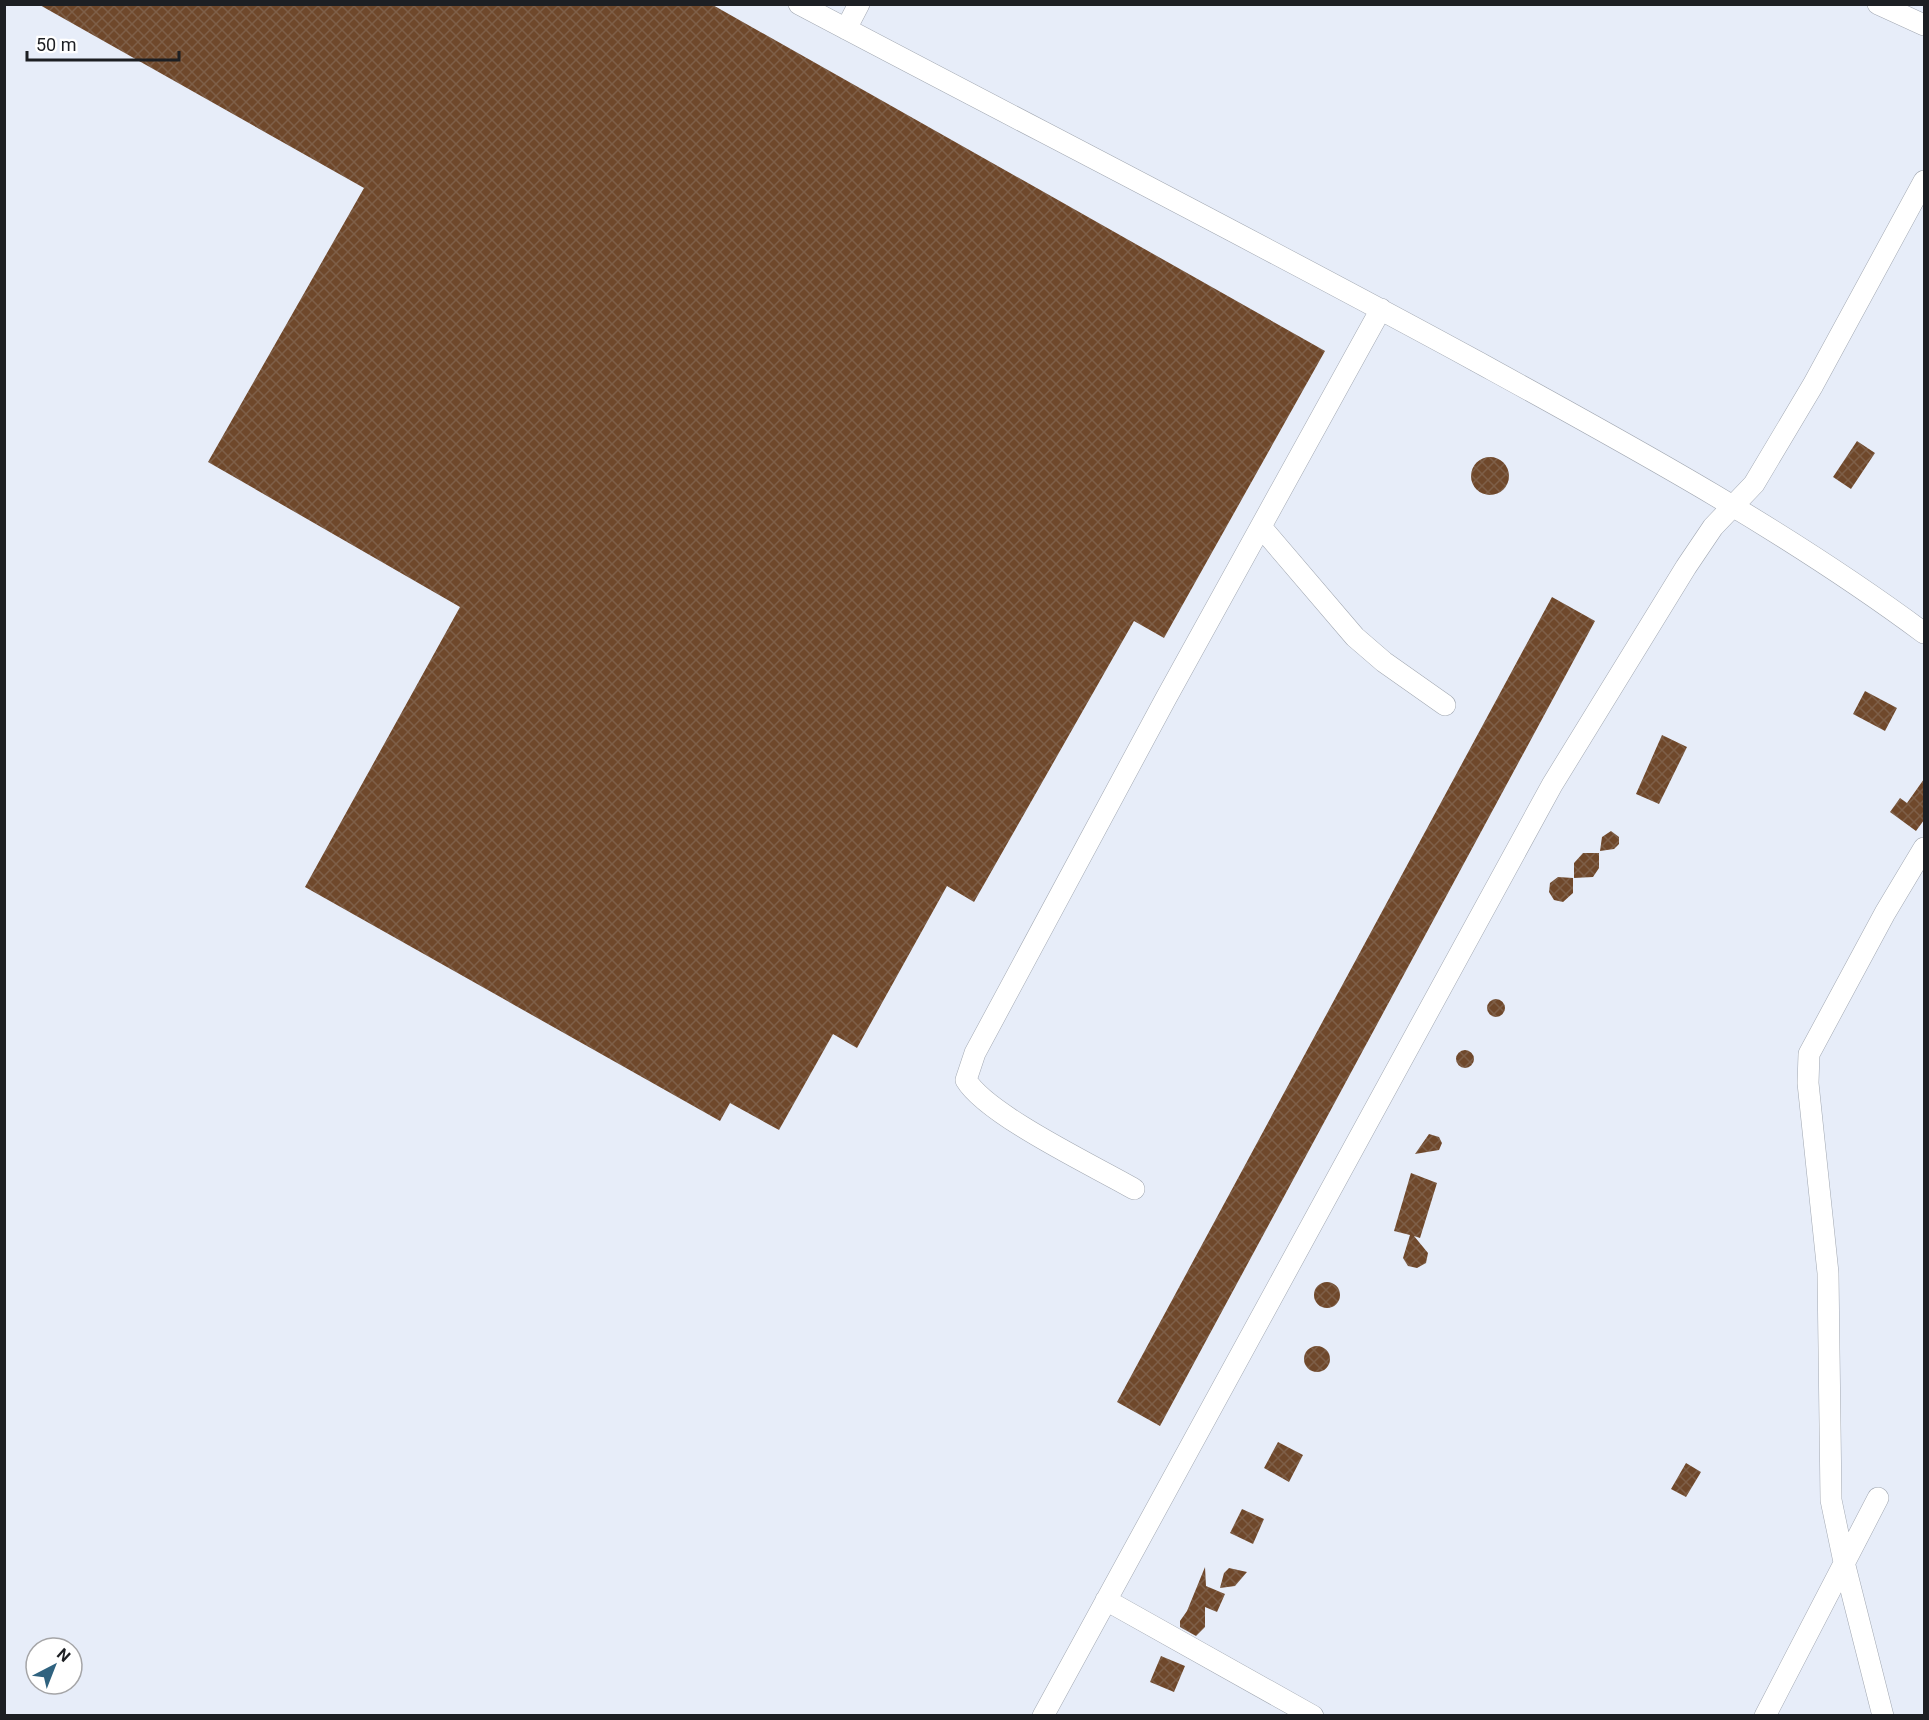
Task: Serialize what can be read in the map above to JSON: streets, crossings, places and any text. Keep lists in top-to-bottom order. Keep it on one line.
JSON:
{"scale_bar":"50 m","north":"top right"}
